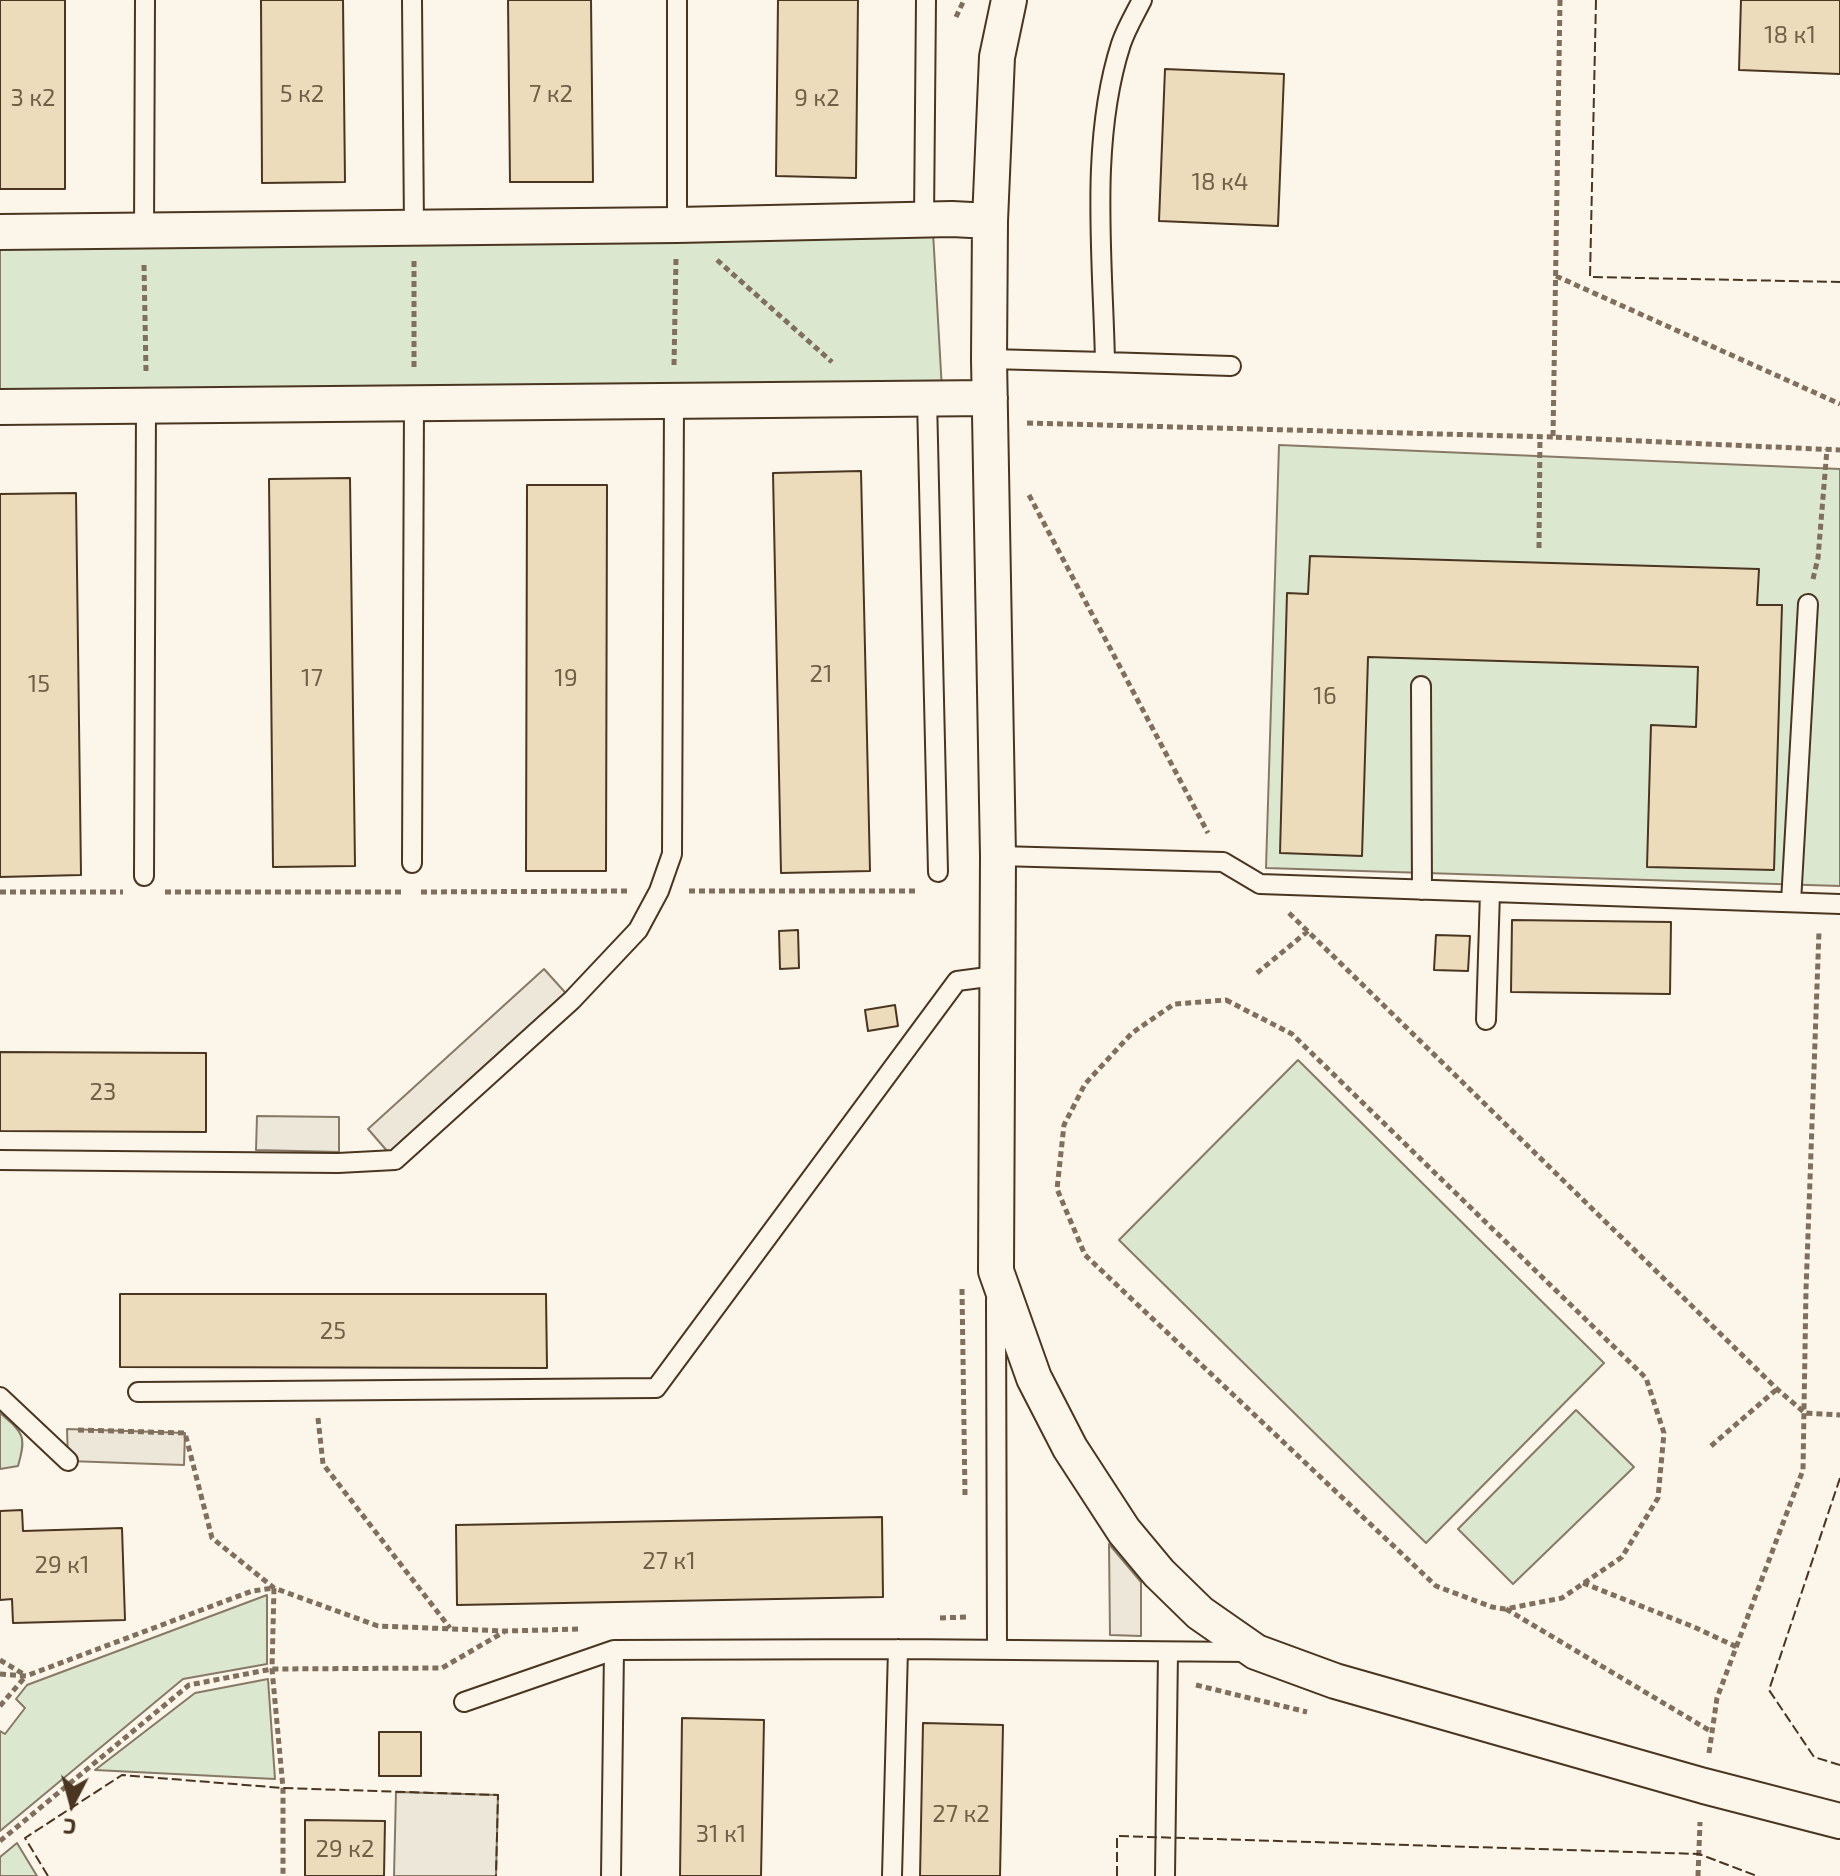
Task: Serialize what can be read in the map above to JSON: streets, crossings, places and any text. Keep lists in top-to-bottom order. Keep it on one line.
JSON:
{"house_numbers":["18 к1","5 к2","7 к2","3 к2","9 к2","18 к4","21","17","19","15","16","23","25","27 к1","29 к1","27 к2","31 к1","29 к2"],"north":"bottom"}
